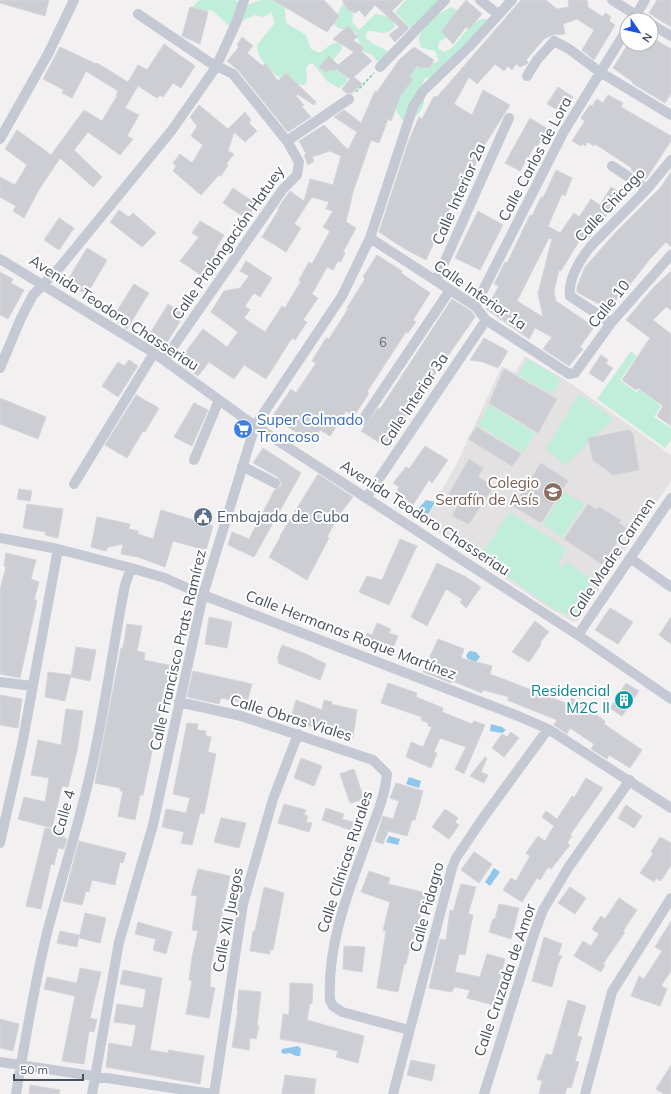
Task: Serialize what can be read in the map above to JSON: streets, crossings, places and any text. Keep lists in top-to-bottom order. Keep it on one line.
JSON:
{"streets":{"street":["Calle Carlos de Lora","Calle Interior 2a","Calle Chicago","Calle Prolongación Hatuey","Calle Interior 1a","Calle 10","Avenida Teodoro Chasseriau","Calle Interior 3a","Calle Madre Carmen","Calle Hermanas Roque Martínez","Calle Francisco Prats Ramírez","Calle Obras Viales","Calle 4","Calle Clínicas Rurales","Calle Pidagro","Calle XII Juegos","Calle Cruzada de Amor"]},"crossings":[["Calle Carlos de Lora","Calle Interior 1a"],["Calle Interior 2a","Calle Interior 1a"],["Calle Chicago","Calle 10"],["Calle Prolongación Hatuey","Avenida Teodoro Chasseriau"],["Calle Interior 1a","Calle 10"],["Calle Interior 1a","Calle Interior 3a"],["Calle Interior 1a","Calle Francisco Prats Ramírez"],["Avenida Teodoro Chasseriau","Calle Interior 3a"],["Avenida Teodoro Chasseriau","Calle Madre Carmen"],["Avenida Teodoro Chasseriau","Calle Francisco Prats Ramírez"],["Calle Hermanas Roque Martínez","Calle Francisco Prats Ramírez"],["Calle Hermanas Roque Martínez","Calle 4"],["Calle Hermanas Roque Martínez","Calle Pidagro"],["Calle Hermanas Roque Martínez","Calle Cruzada de Amor"],["Calle Francisco Prats Ramírez","Calle Obras Viales"],["Calle Obras Viales","Calle Clínicas Rurales"],["Calle Obras Viales","Calle XII Juegos"],["Calle Clínicas Rurales","Calle Pidagro"]],"places":{"supermarket":["Super Colmado Troncoso"],"school or university":["Colegio Serafín de Asís"],"public building":["Embajada de Cuba"],"building":["Residencial M2C II"]},"house_numbers":["6"],"scale_bar":"50 m","north":"bottom right"}
